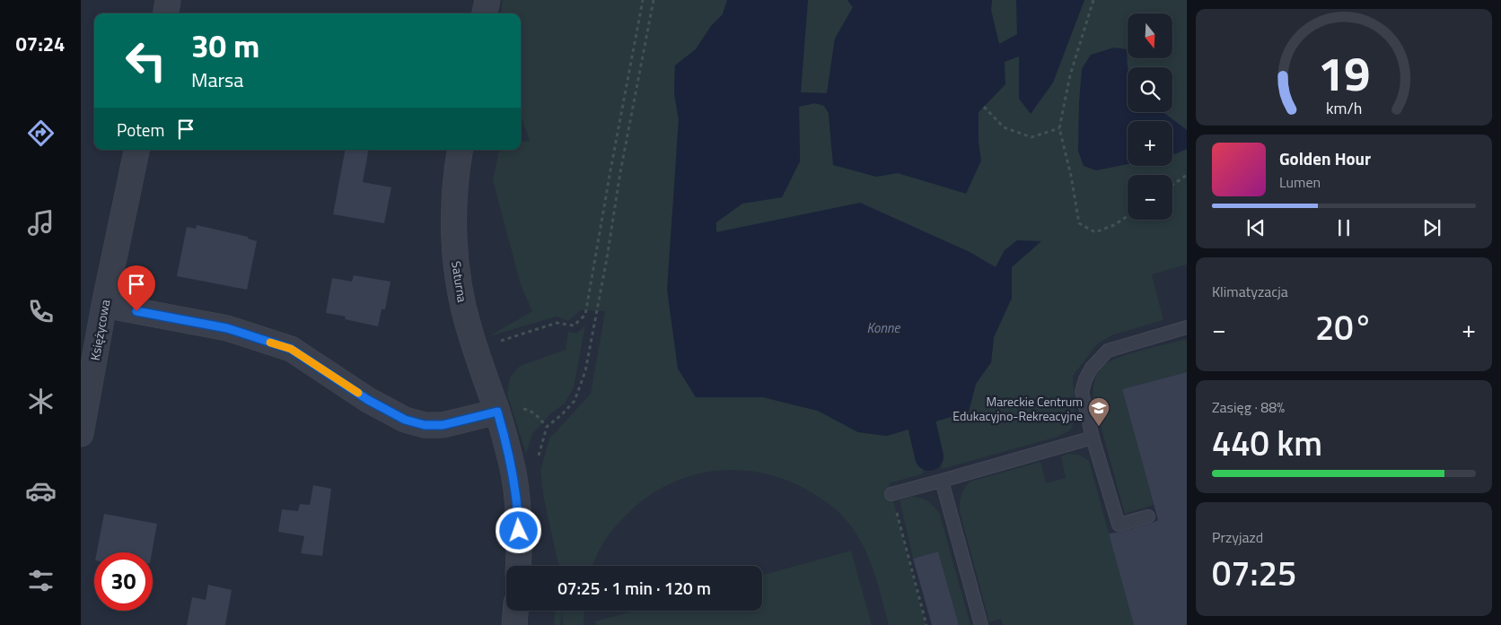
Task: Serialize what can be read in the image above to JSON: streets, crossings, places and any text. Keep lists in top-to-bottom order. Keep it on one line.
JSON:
{"streets":{"street":["Saturna","Księżycowa"]},"water":["Konne"],"places":{"school or university":["Mareckie Centrum Edukacyjno-Rekreacyjne"]},"north":"bottom","page":{"tabs":"07:24","map_buttons":["+","−"],"turn":["30 m","Marsa"],"then":"Potem","song":["Golden Hour","Lumen"],"tile":["Klimatyzacja",["Zasięg · 88%","440 km"],["Przyjazd","07:25"]],"heat":["−","20°","+"],"limit":"30","trip":"07:25 · 1 min · 120 m","gauge":["19","km/h"]}}
